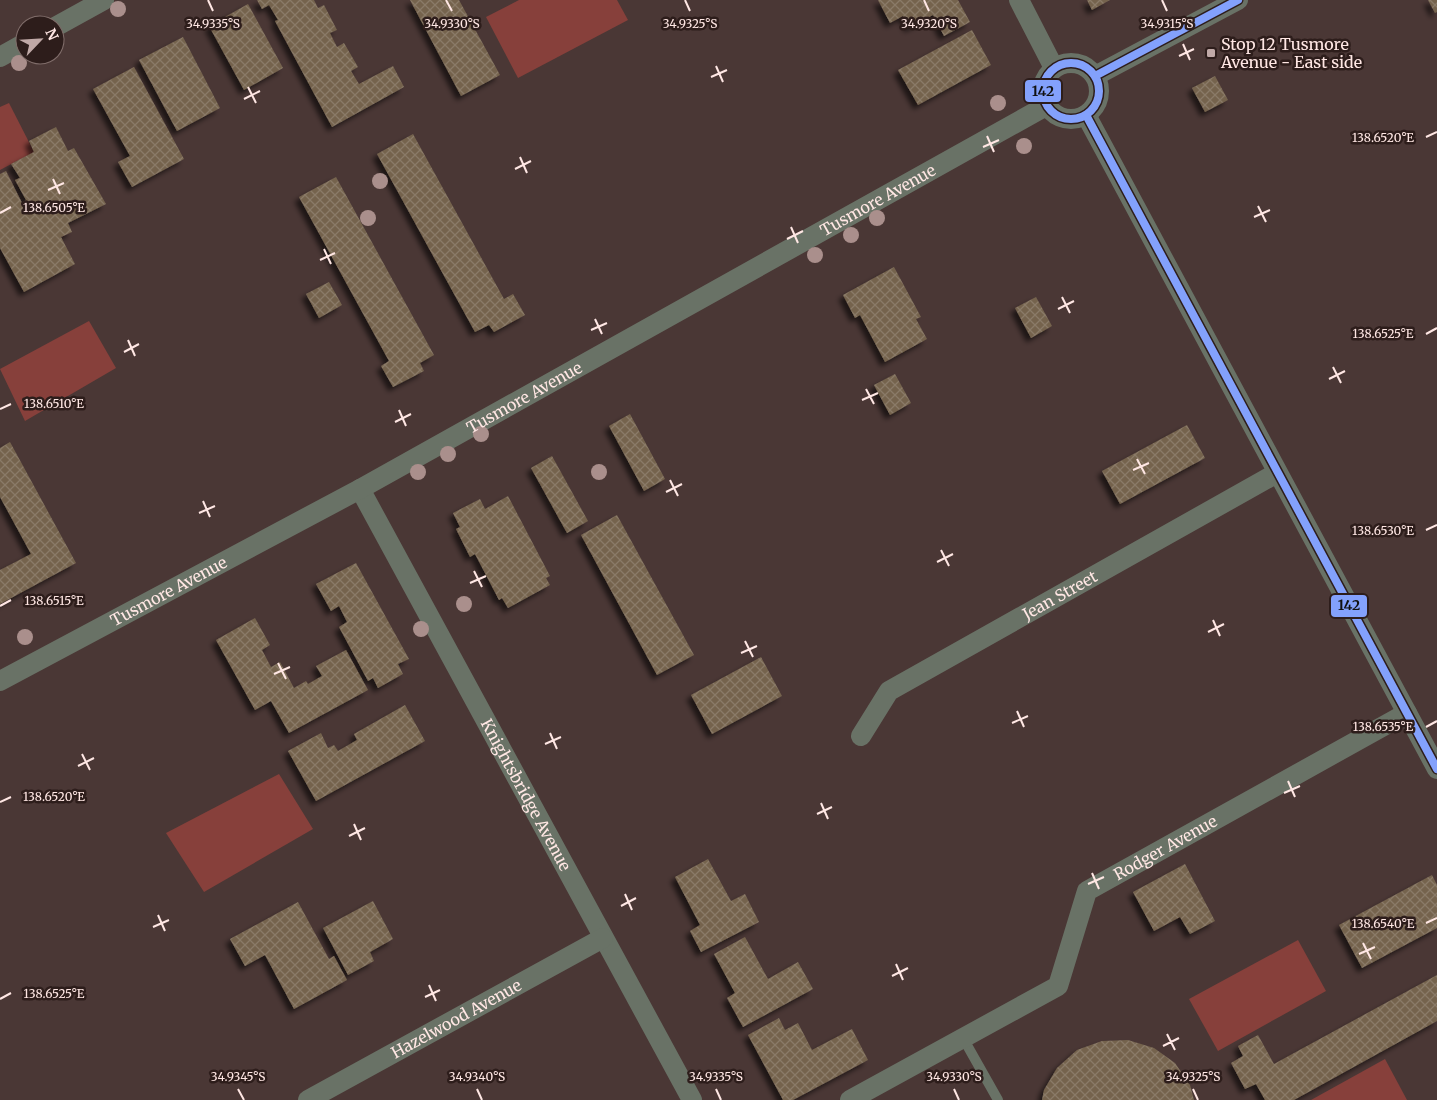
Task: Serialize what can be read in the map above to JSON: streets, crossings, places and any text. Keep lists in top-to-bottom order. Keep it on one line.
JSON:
{"streets":{"street":["Tusmore Avenue","Jean Street","Knightsbridge Avenue","Rodger Avenue","Hazelwood Avenue"]},"crossings":[["Tusmore Avenue","Knightsbridge Avenue"],["Knightsbridge Avenue","Hazelwood Avenue"]],"places":{"transit":["Stop 12 Tusmore Avenue - East side"]},"lines":["transit line 142"],"north":"top right","coordinates":["34.9335°S","34.9330°S","34.9325°S","34.9320°S","34.9315°S","138.6520°E","138.6505°E","138.6525°E","138.6510°E","138.6530°E","138.6515°E","138.6535°E","138.6540°E","34.9345°S","34.9340°S"]}
